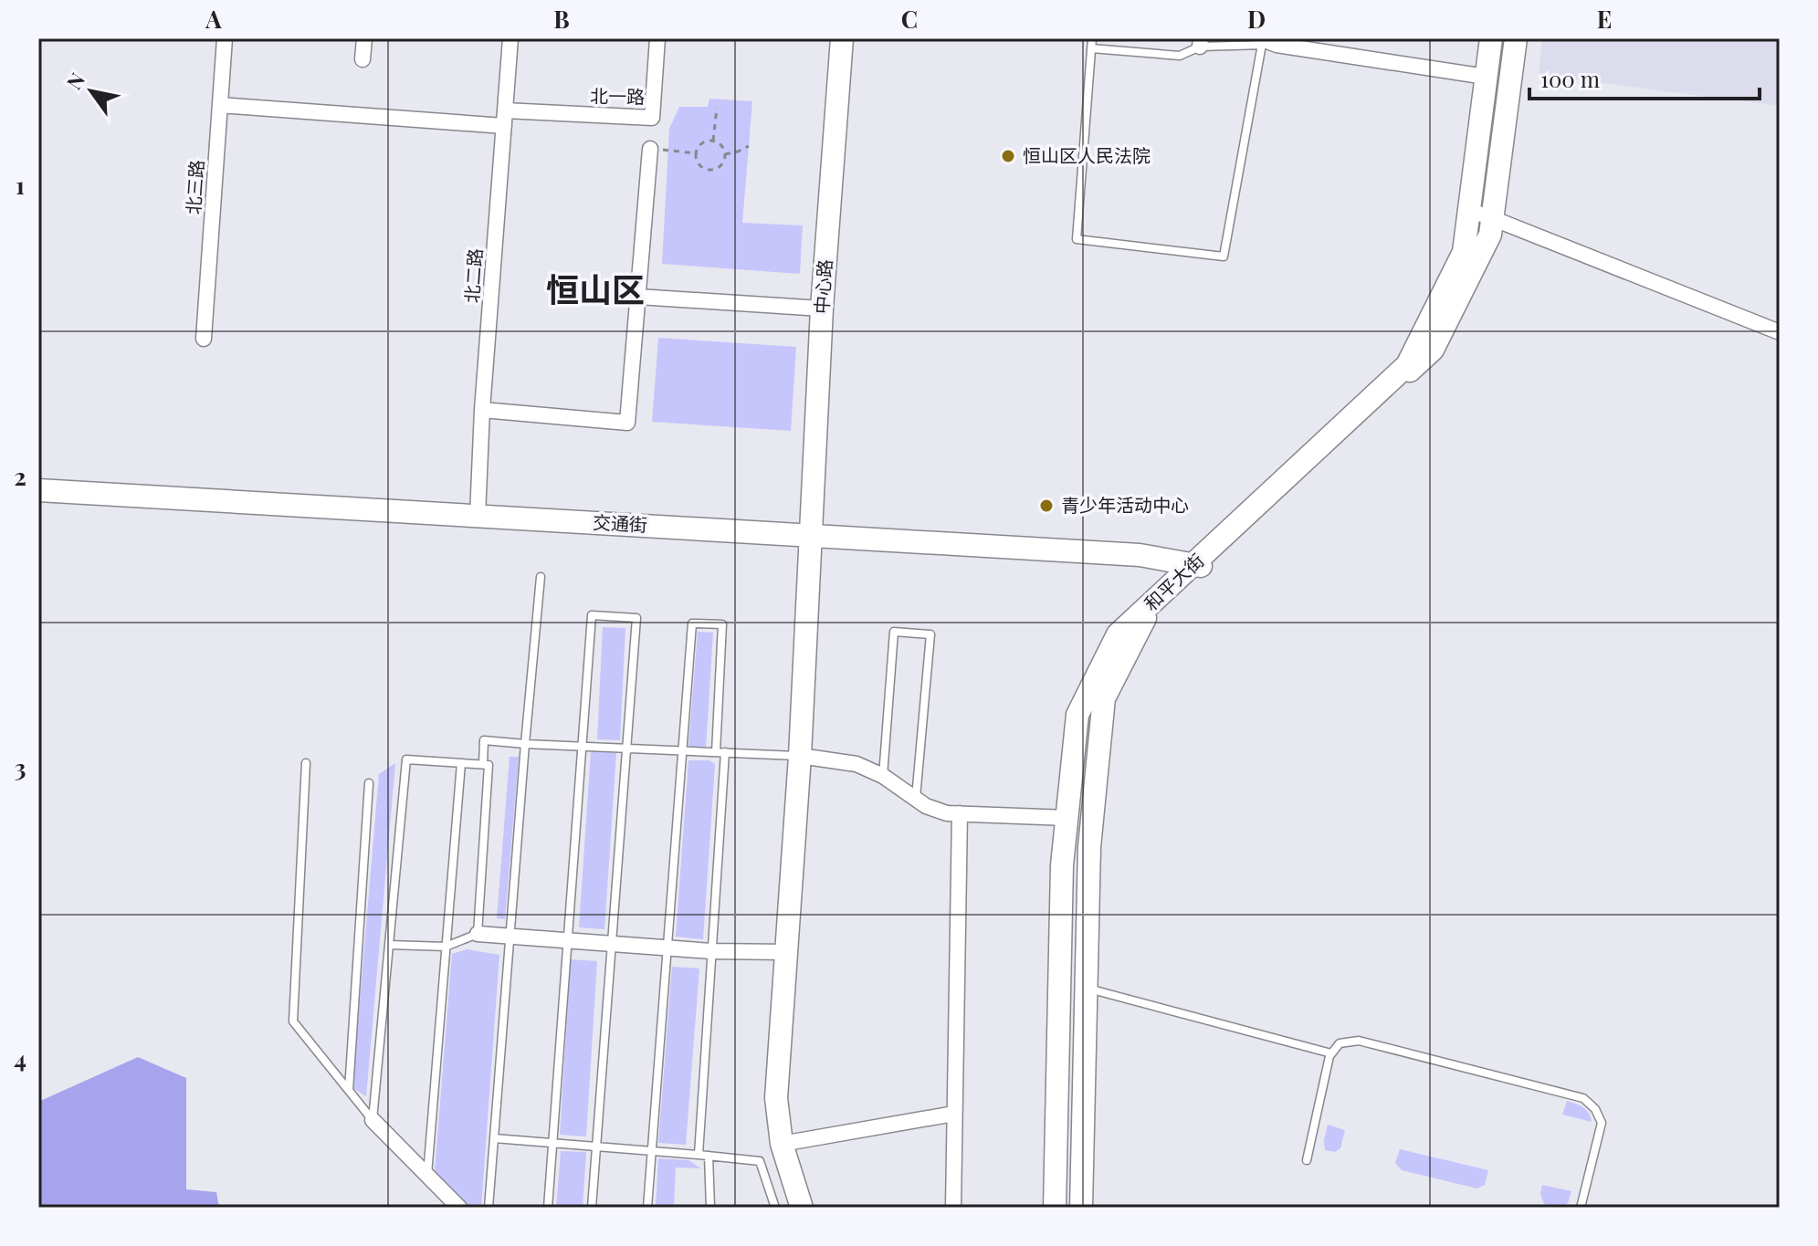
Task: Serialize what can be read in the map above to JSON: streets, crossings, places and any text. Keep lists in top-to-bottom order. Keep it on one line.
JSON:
{"streets":{"main road":["中心路","交通街","和平大街"],"street":["北一路","北三路","北二路"]},"crossings":[["北一路","北二路"],["北二路","交通街"],["中心路","交通街"],["交通街","和平大街"]],"districts":["恒山区"],"places":["恒山区人民法院","青少年活动中心"],"scale_bar":"100 m","north":"top left","grid":{"columns":["A","B","C","D","E"],"rows":["1","2","3","4"]}}
